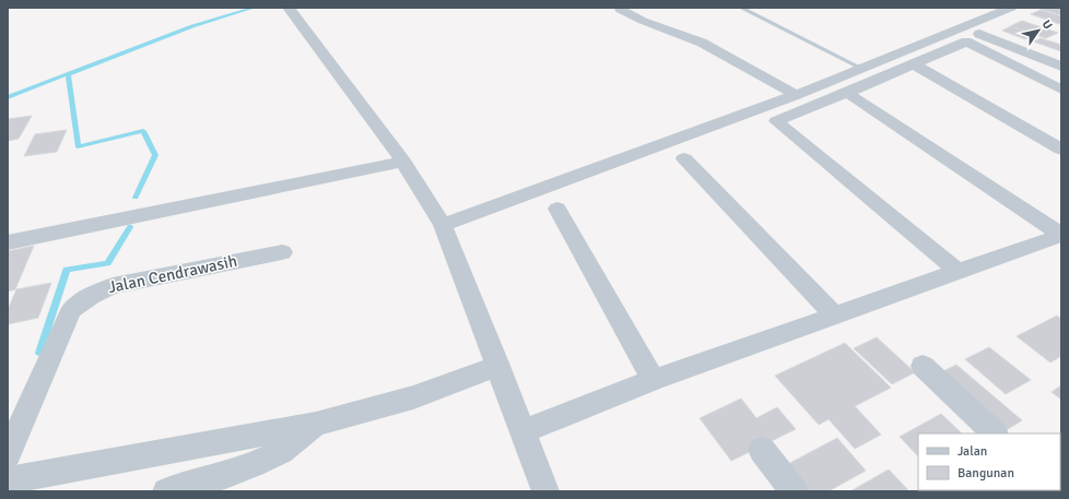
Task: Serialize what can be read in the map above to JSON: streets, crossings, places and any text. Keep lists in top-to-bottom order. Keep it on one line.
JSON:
{"streets":{"street":["Jalan Cendrawasih"]},"legend":["Jalan","Bangunan"],"north":"top right"}
